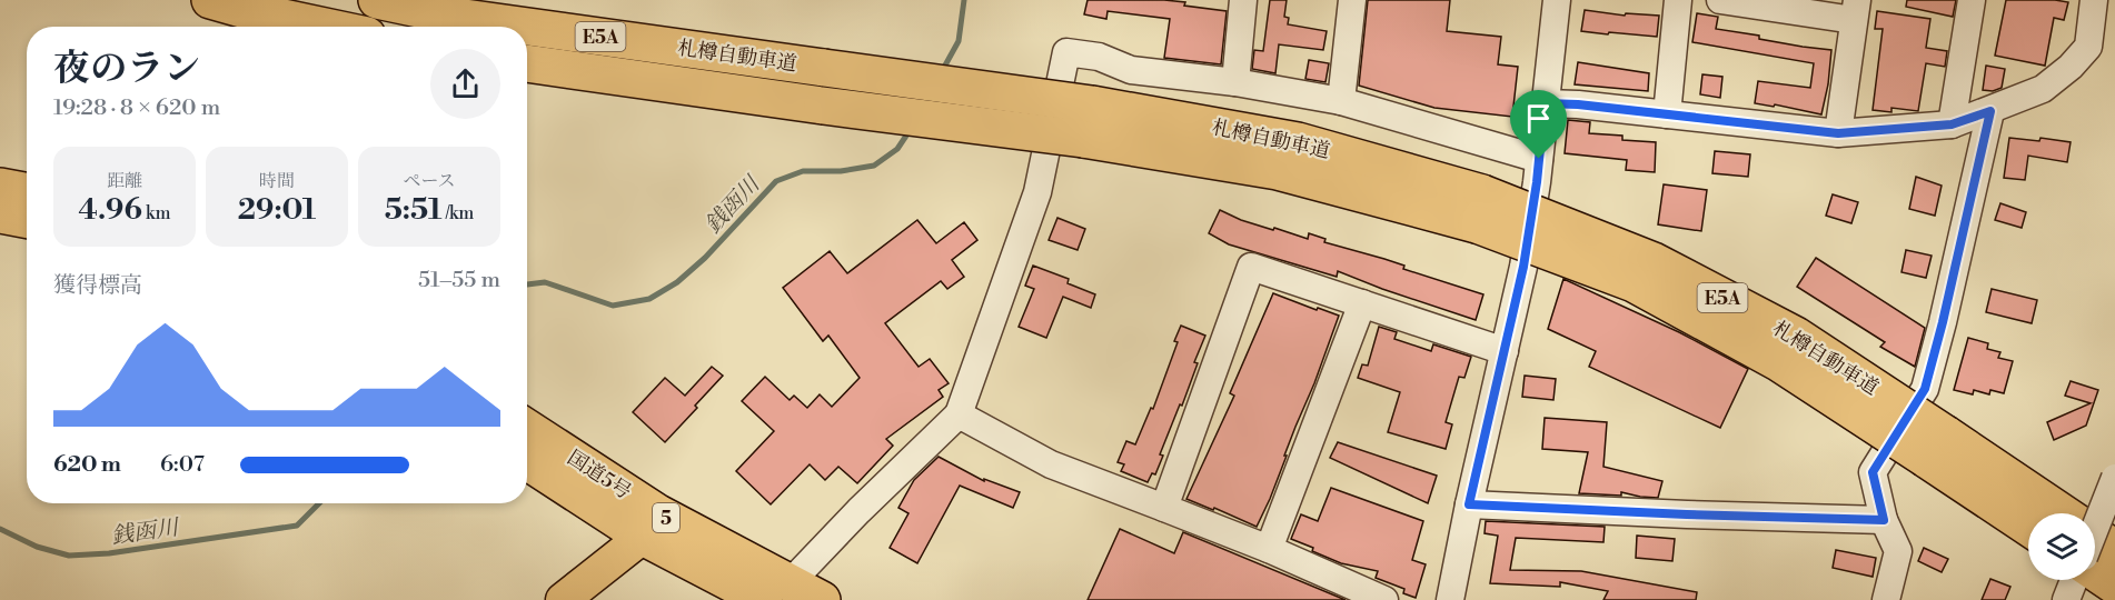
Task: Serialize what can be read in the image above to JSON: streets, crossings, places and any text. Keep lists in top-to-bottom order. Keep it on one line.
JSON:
{"streets":{"highway":["E5A","札樽自動車道","国道5号","5"]},"water":["銭函川"],"page":{"heading":["夜のラン","19:28 · 8 × 620 m"],"stats":[["距離","4.96 km"],["時間","29:01"],["ペース","5:51 /km"]],"chart":["獲得標高","51–55 m"],"list":[{"name":"620 m","note":"6:07"}]}}
